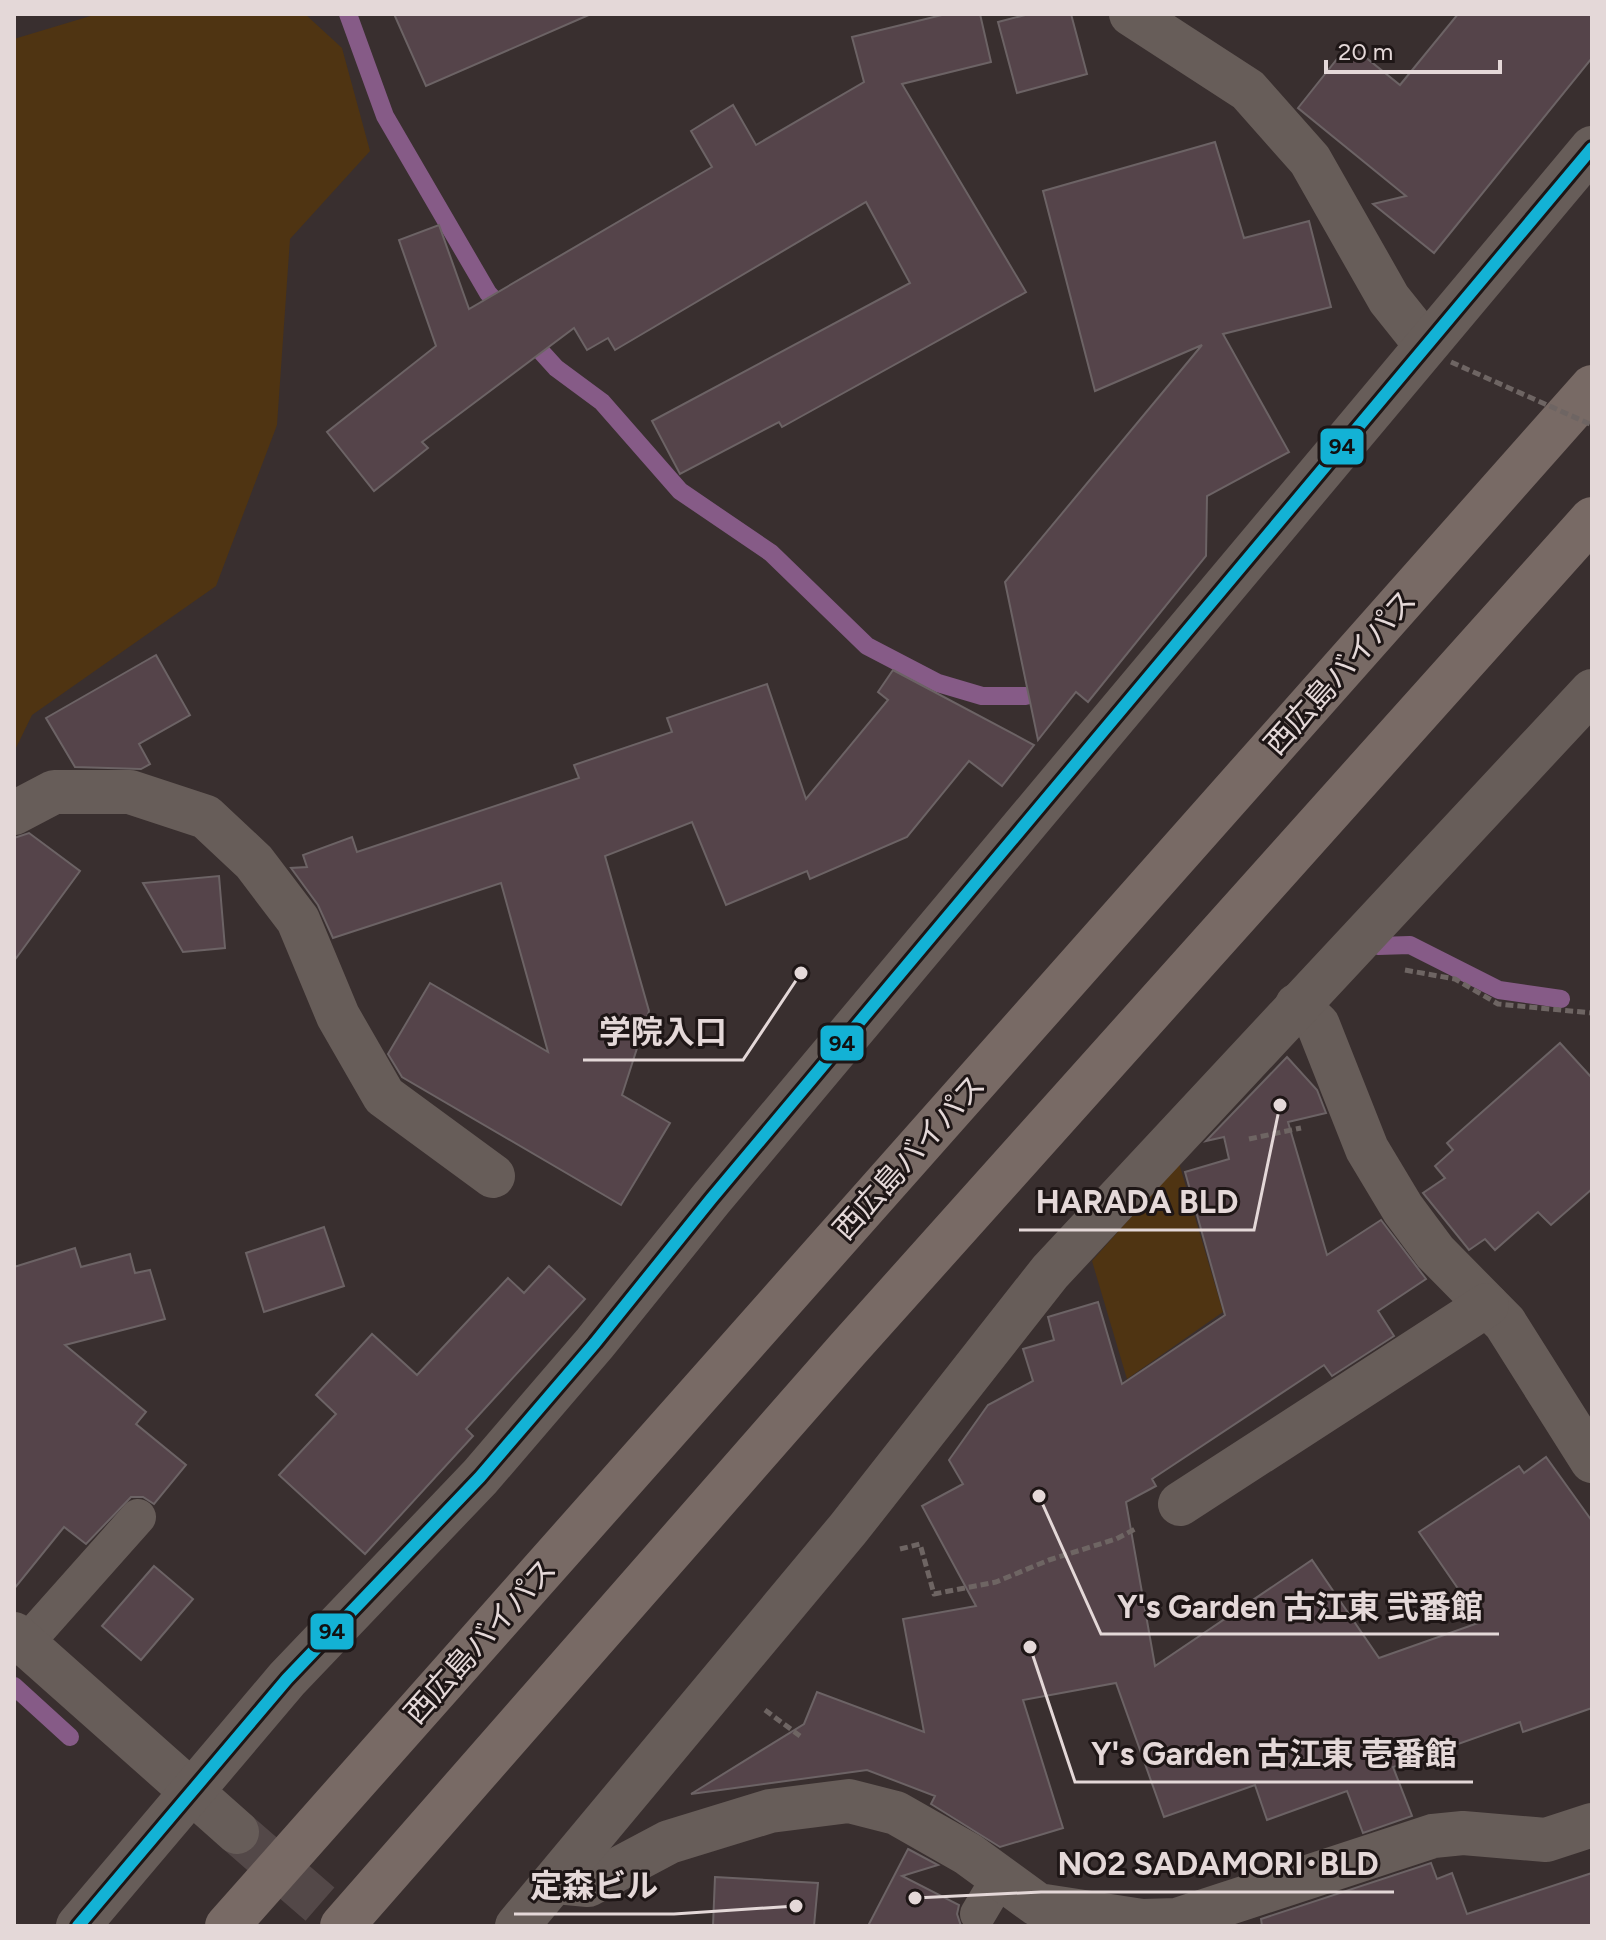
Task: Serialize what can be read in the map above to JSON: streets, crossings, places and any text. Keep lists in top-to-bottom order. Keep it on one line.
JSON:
{"streets":{"highway":["西広島バイパス"]},"places":["学院入口","HARADA BLD","Y's Garden 古江東 弐番館","Y's Garden 古江東 壱番館","NO2 SADAMORI･BLD","定森ビル"],"lines":["transit line 94"],"scale_bar":"20 m"}
